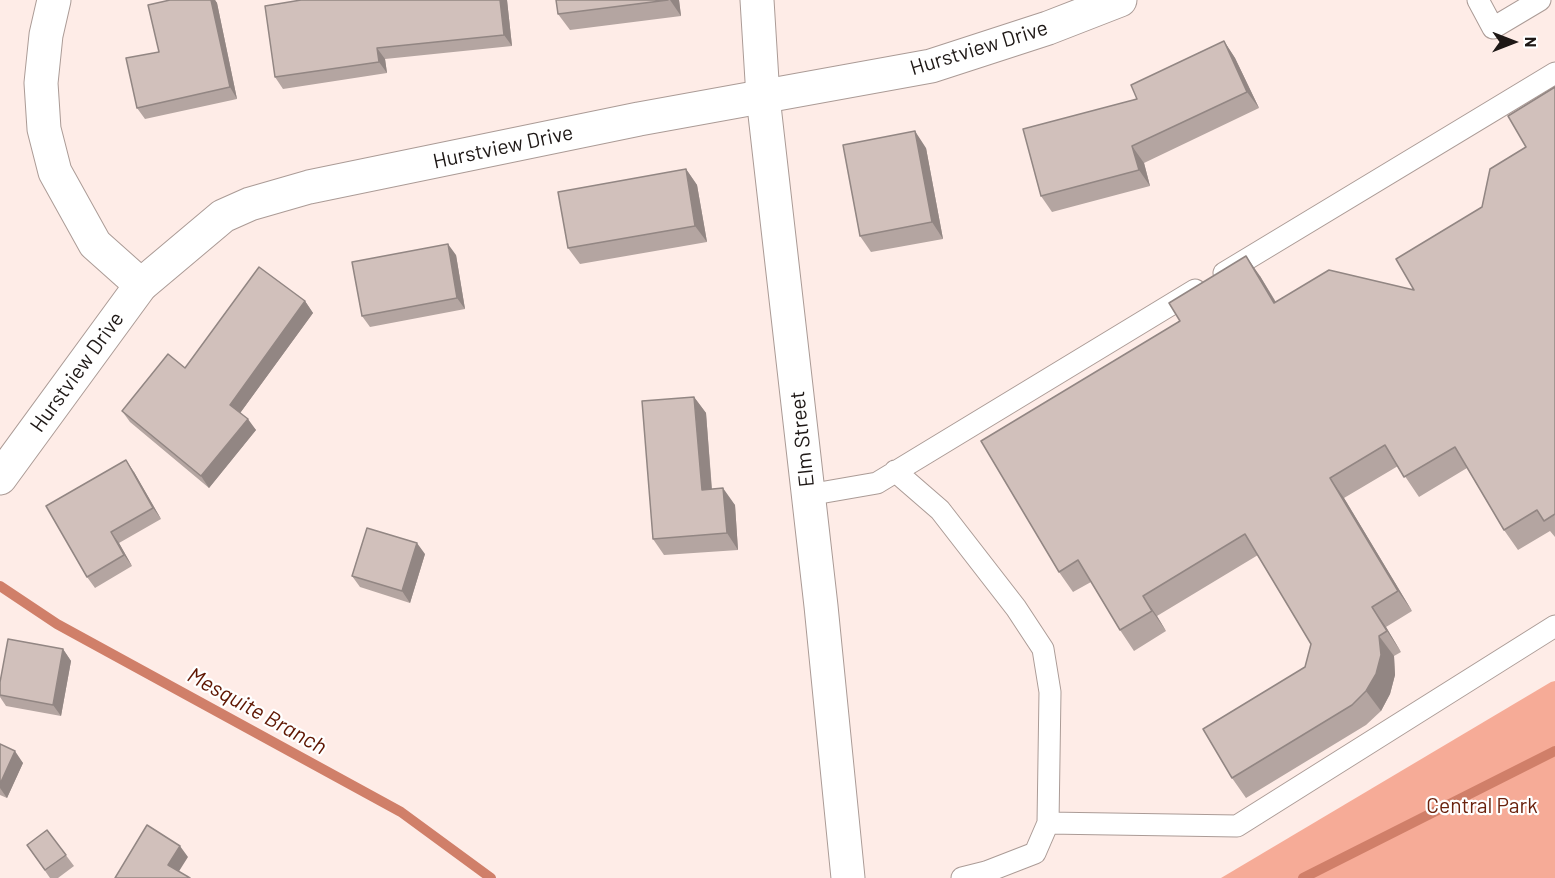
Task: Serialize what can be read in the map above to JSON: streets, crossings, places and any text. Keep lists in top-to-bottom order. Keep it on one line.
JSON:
{"streets":{"street":["Hurstview Drive","Elm Street"]},"crossings":[["Hurstview Drive","Elm Street"]],"water":["Mesquite Branch"],"parks":["Central Park"],"north":"right"}
